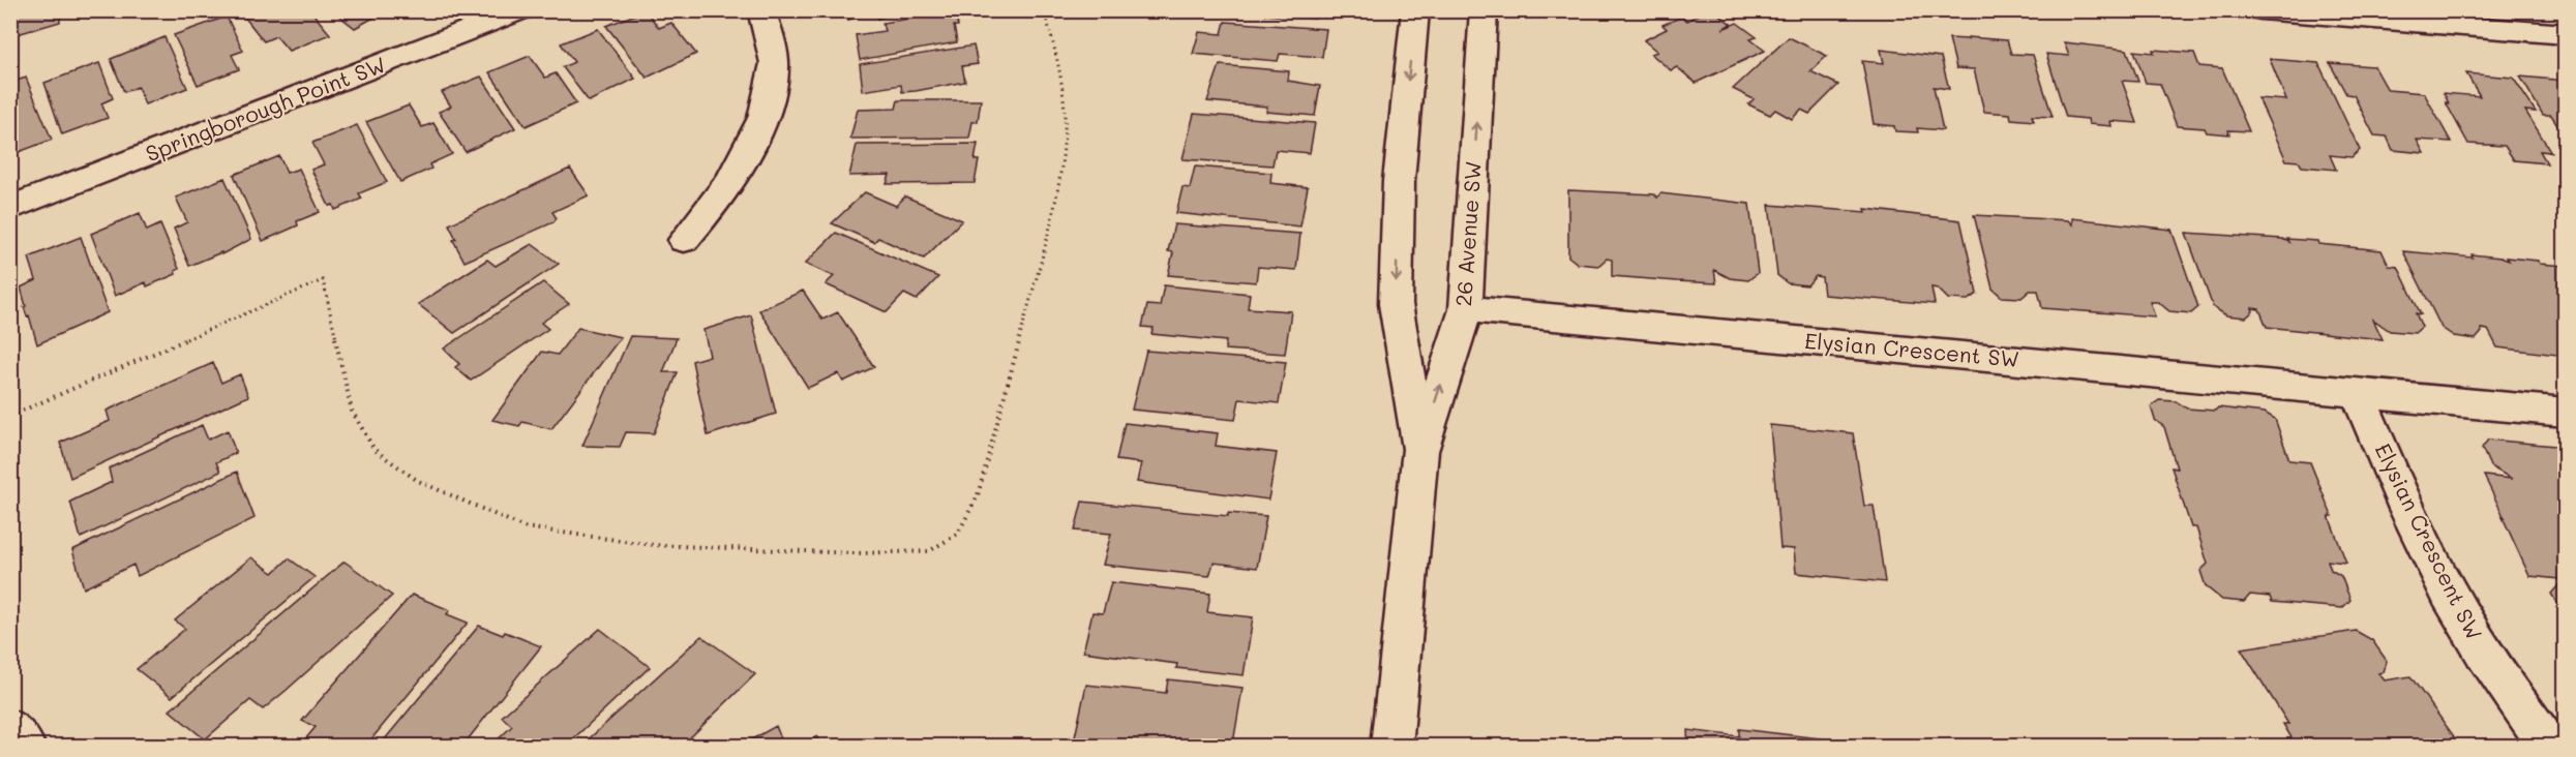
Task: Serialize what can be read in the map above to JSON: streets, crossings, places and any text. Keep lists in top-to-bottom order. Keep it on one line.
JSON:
{"streets":{"street":["Springborough Point SW","26 Avenue SW","Elysian Crescent SW"]},"crossings":[["26 Avenue SW","Elysian Crescent SW"]]}
